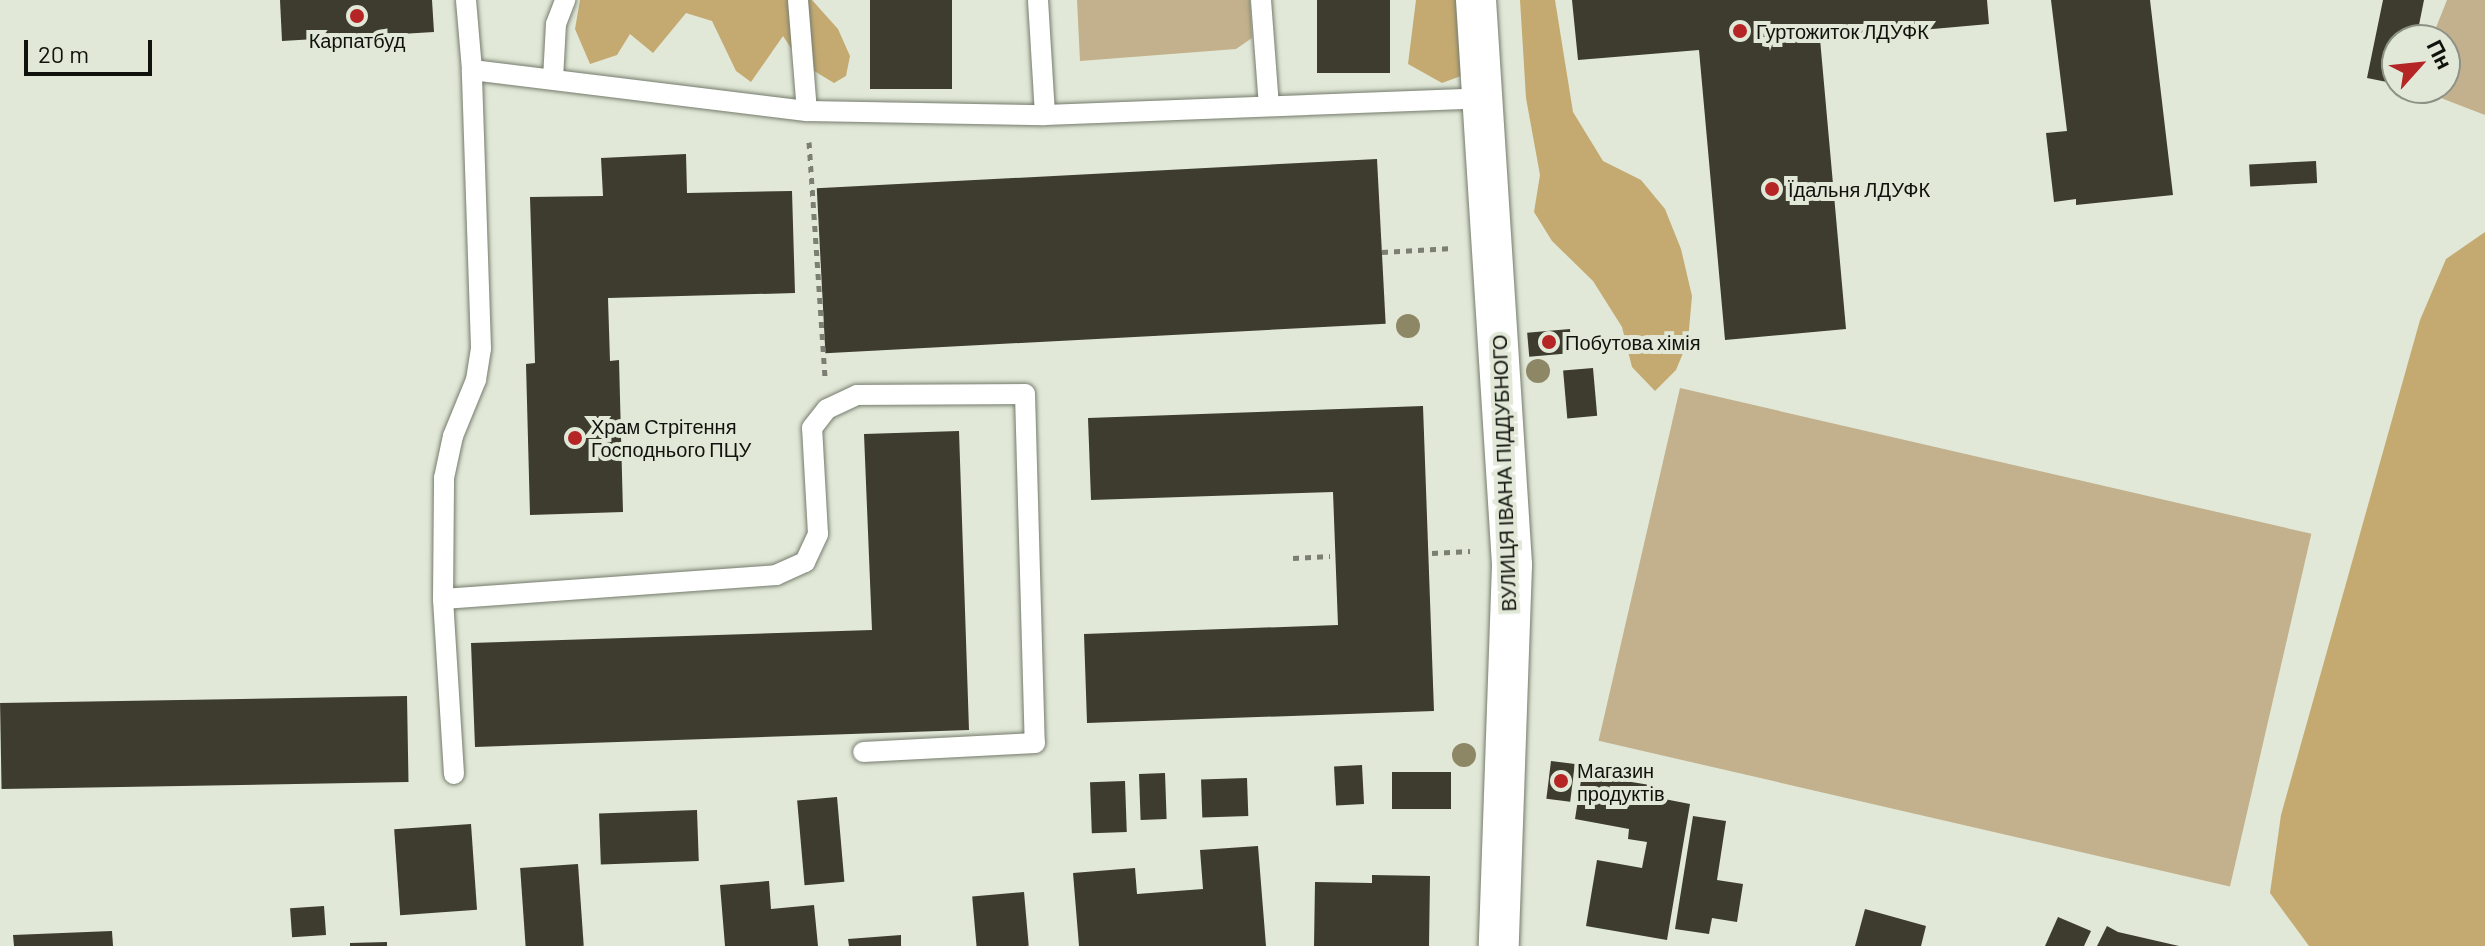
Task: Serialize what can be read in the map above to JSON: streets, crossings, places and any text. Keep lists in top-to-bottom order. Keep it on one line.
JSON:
{"streets":{"street":["ВУЛИЦЯ ІВАНА ПІДДУБНОГО"]},"places":["Карпатбуд","Гуртожиток ЛДУФК","Їдальня ЛДУФК","Побутова хімія","Храм Стрітення Господнього ПЦУ","Магазин продуктів"],"scale_bar":"20 m","north":"top right"}
